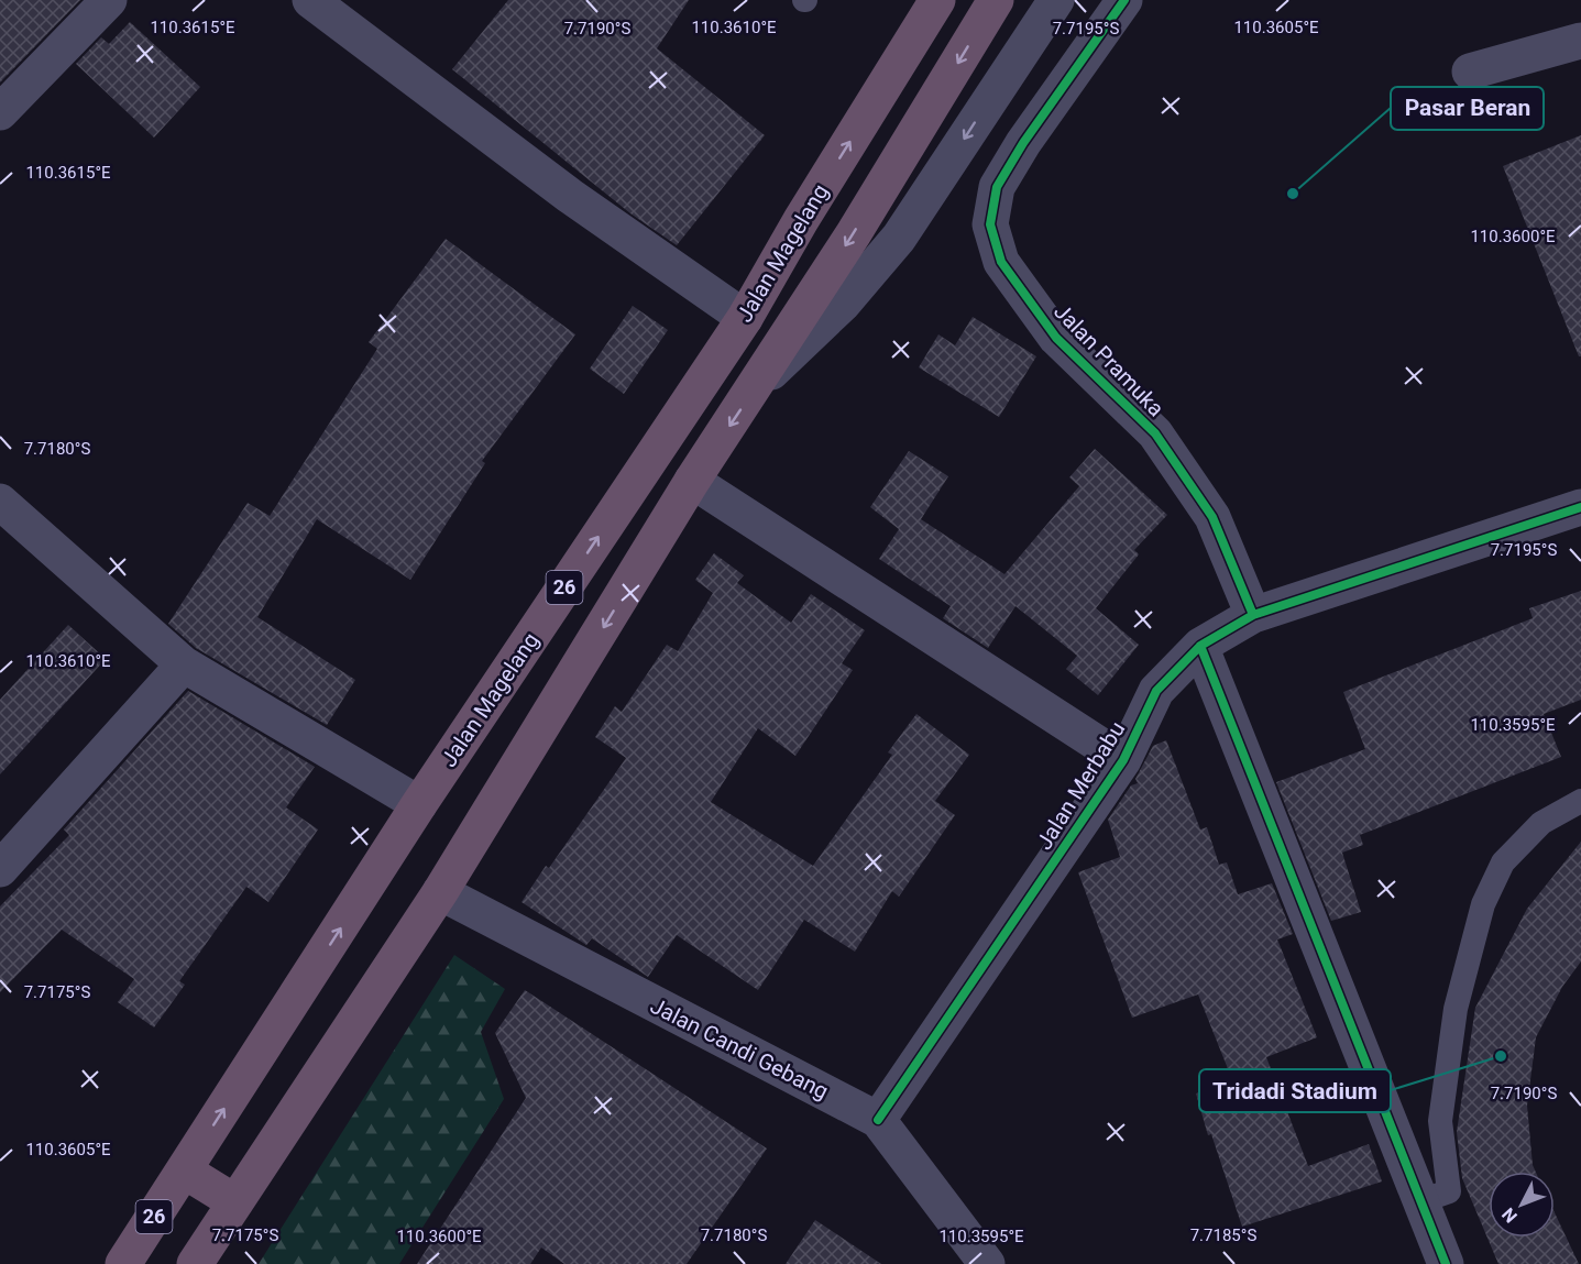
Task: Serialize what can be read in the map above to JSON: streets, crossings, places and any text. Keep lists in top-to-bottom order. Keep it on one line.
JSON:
{"streets":{"highway":["Jalan Magelang","26"],"street":["Jalan Pramuka","Jalan Merbabu","Jalan Candi Gebang"]},"crossings":[["Jalan Pramuka","Jalan Merbabu"],["26","Jalan Candi Gebang"],["Jalan Merbabu","Jalan Candi Gebang"]],"places":["Pasar Beran","Tridadi Stadium"],"north":"bottom left","coordinates":["110.3615°E","110.3610°E","110.3605°E","7.7195°S","7.7190°S","110.3600°E","7.7180°S","110.3595°E","7.7175°S","7.7185°S"]}
